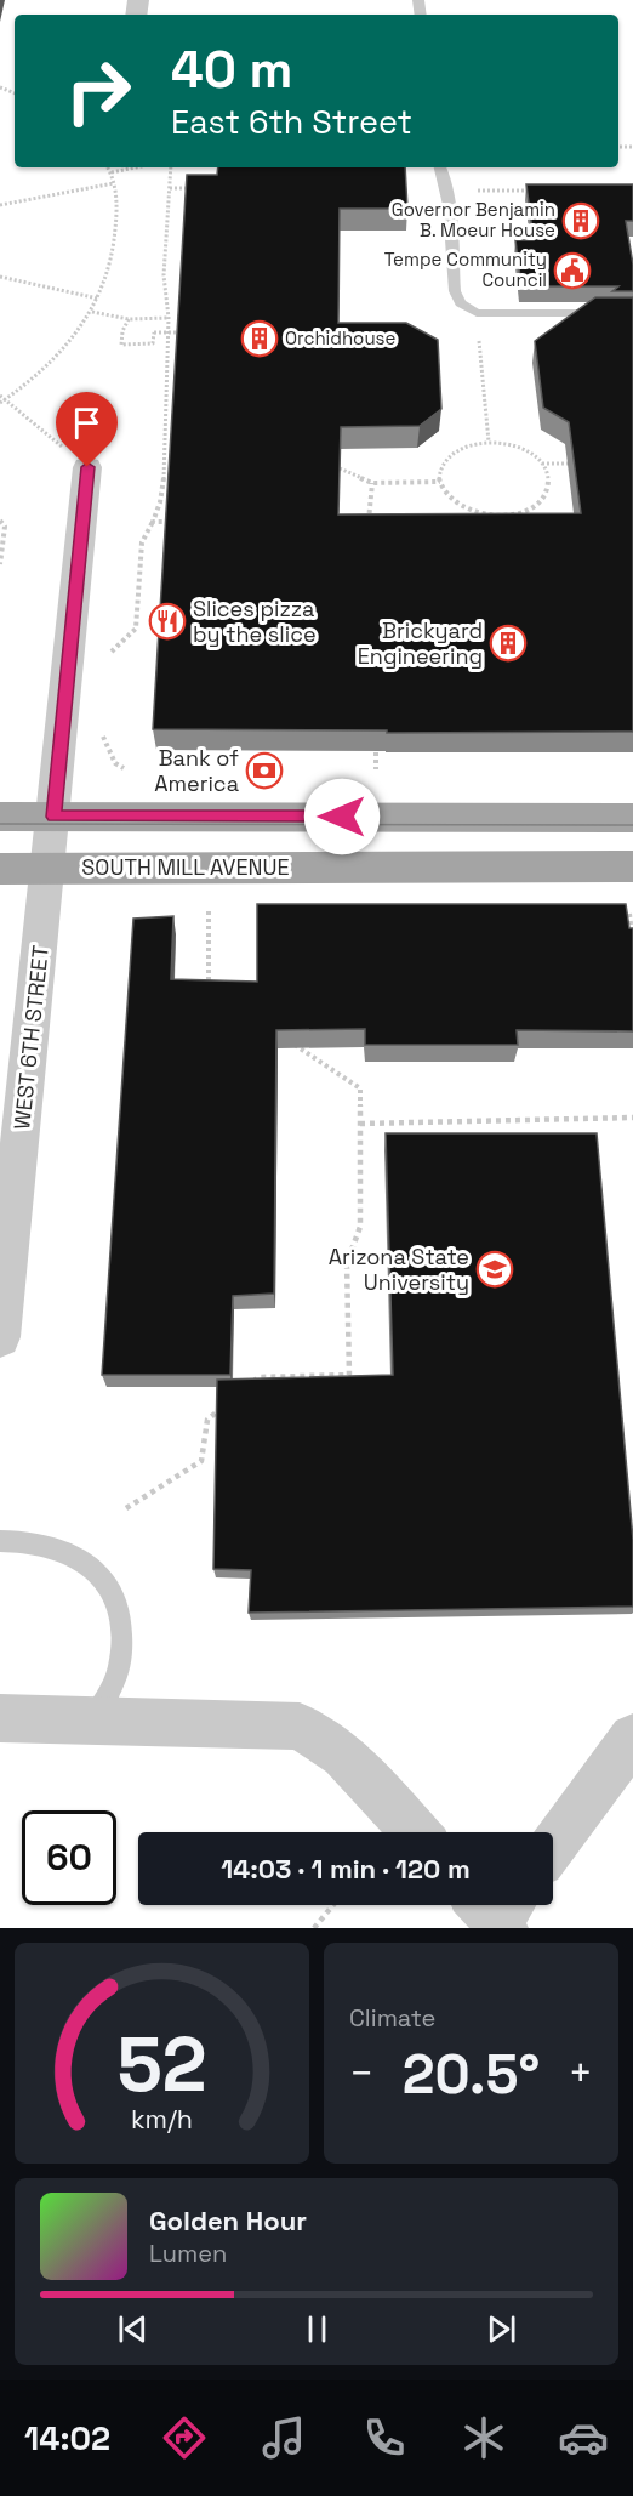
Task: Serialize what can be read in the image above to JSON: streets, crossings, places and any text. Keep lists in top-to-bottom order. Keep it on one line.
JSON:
{"streets":{"main road":["SOUTH MILL AVENUE"],"street":["WEST 6TH STREET"]},"crossings":[["SOUTH MILL AVENUE","WEST 6TH STREET"]],"places":{"building":["Governor Benjamin B. Moeur House","Orchidhouse","Brickyard Engineering"],"public building":["Tempe Community Council"],"restaurant":["Slices pizza by the slice"],"bank":["Bank of America"],"school or university":["Arizona State University"]},"page":{"turn":["40 m","East 6th Street"],"limit":"60","trip":"14:03 · 1 min · 120 m","tile":"Climate","heat":["−","20.5°","+"],"song":["Golden Hour","Lumen"],"tabs":"14:02","gauge":["52","km/h"]}}
